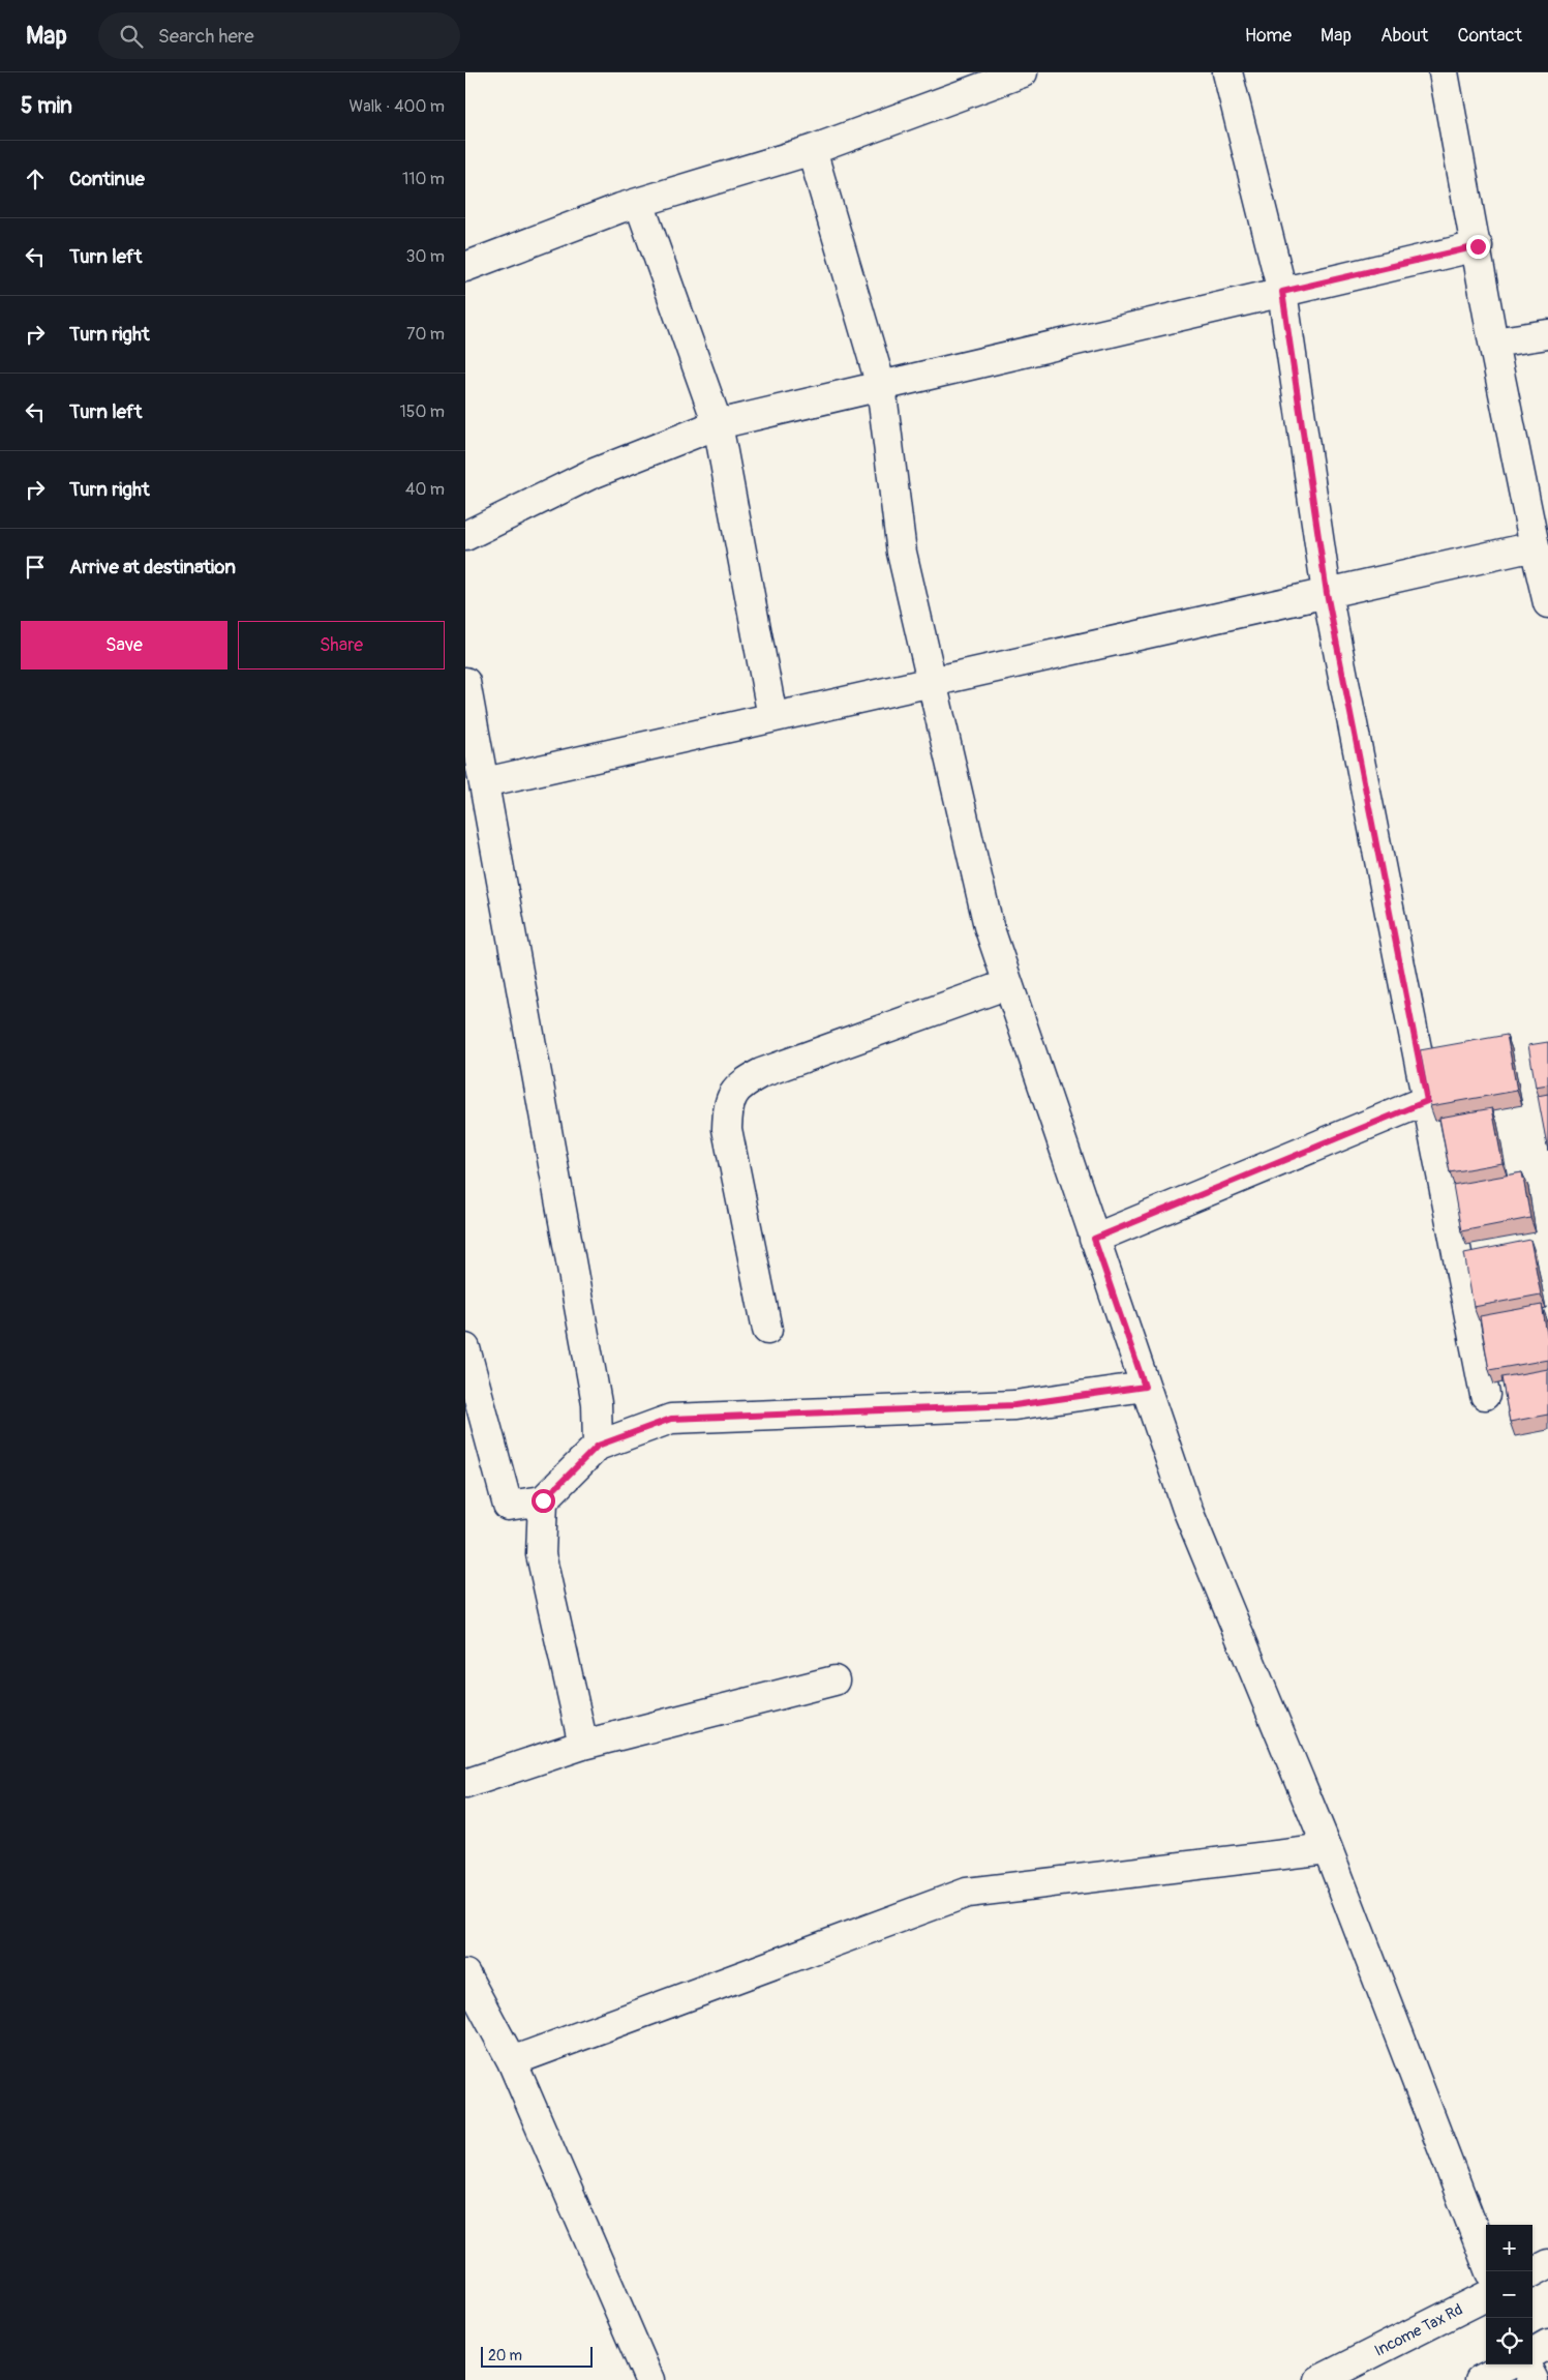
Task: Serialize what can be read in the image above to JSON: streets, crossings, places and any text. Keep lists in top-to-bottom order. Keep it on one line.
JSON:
{"streets":{"street":["Income Tax Rd"]},"scale_bar":"20 m","page":{"header":"Map","search":"Search here","nav":["Home","Map","About","Contact"],"heading":["5 min","Walk · 400 m"],"list":[["Continue","110 m"],["Turn left","30 m"],["Turn right","70 m"],["Turn left","150 m"],["Turn right","40 m"],"Arrive at destination"],"buttons":["Save","Share"],"map_buttons":["+","−"],"scale":"20 m"}}
